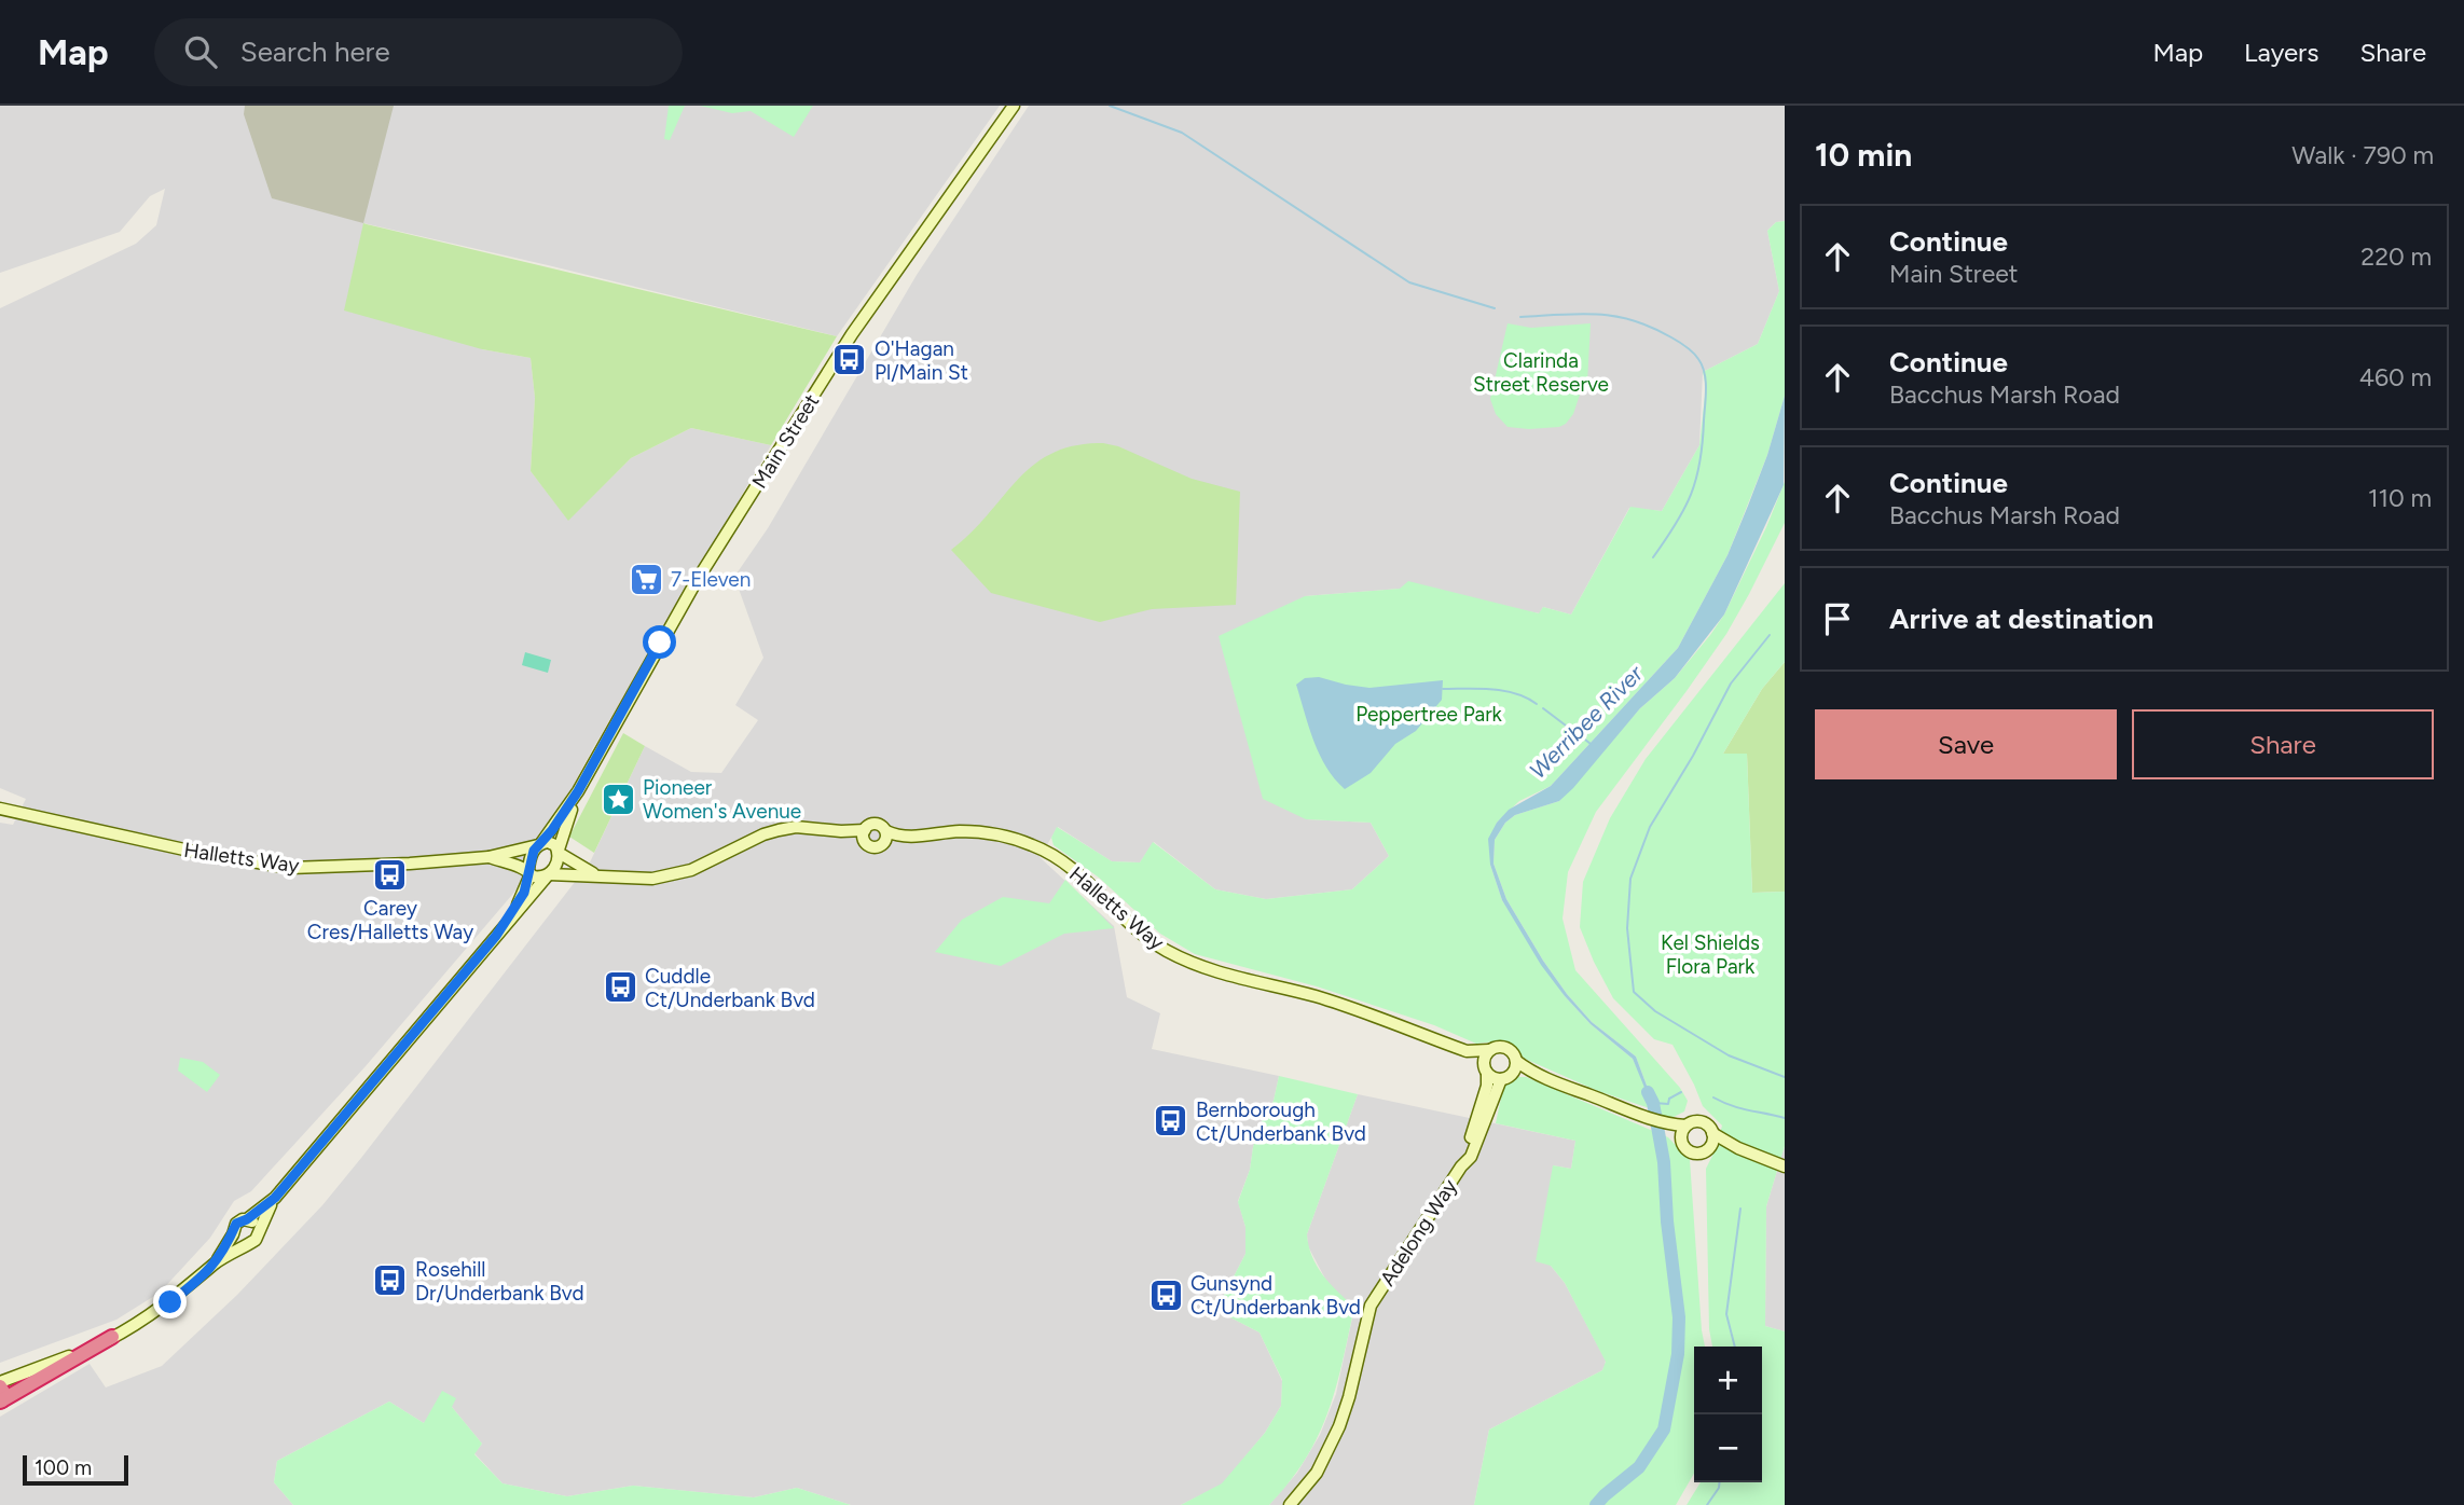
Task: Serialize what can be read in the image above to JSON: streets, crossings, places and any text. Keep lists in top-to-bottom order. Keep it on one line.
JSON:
{"streets":{"street":["Main Street","Halletts Way","Adelong Way"]},"crossings":[["Main Street","Halletts Way"],["Halletts Way","Adelong Way"]],"water":["Werribee River"],"parks":["Clarinda Street Reserve","Peppertree Park","Kel Shields Flora Park"],"places":{"bus stop":["O'Hagan Pl/Main St","Carey Cres/Halletts Way","Cuddle Ct/Underbank Bvd","Bernborough Ct/Underbank Bvd","Rosehill Dr/Underbank Bvd","Gunsynd Ct/Underbank Bvd"],"supermarket":["7-Eleven"],"place":["Pioneer Women's Avenue"]},"scale_bar":"100 m","page":{"header":"Map","search":"Search here","nav":["Map","Layers","Share"],"heading":["10 min","Walk · 790 m"],"list":[["Continue","Main Street","220 m"],["Continue","Bacchus Marsh Road","460 m"],["Continue","Bacchus Marsh Road","110 m"],"Arrive at destination"],"buttons":["Save","Share"],"map_buttons":["+","−"],"scale":"100 m"}}
